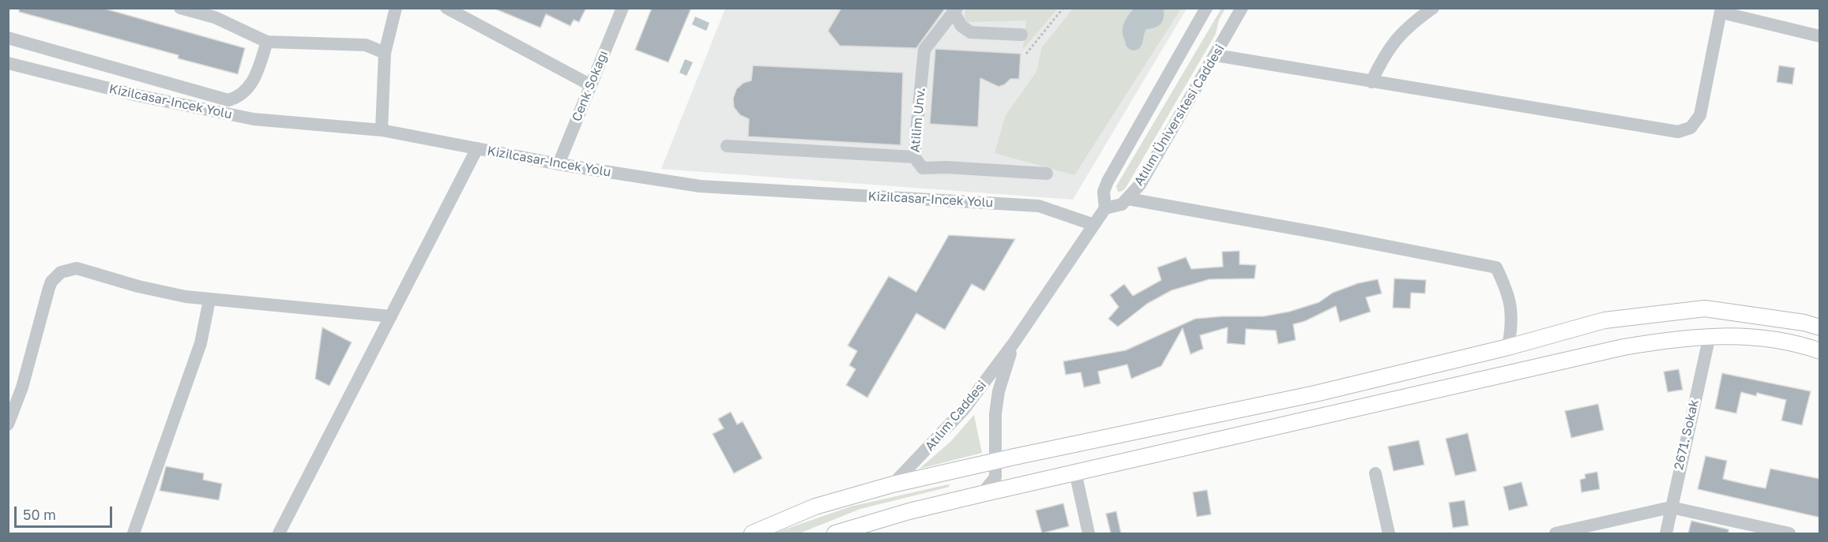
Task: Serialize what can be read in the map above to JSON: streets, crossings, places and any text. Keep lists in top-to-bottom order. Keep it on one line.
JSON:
{"streets":{"street":["Cenk Sokağı","Kizilcasar-Incek Yolu","Atılım Üniversitesi Caddesi","Atilim Unv.","Atılım Caddesi","2671. Sokak"]},"crossings":[["Cenk Sokağı","Kizilcasar-Incek Yolu"],["Kizilcasar-Incek Yolu","Atılım Caddesi"],["Atılım Üniversitesi Caddesi","Atılım Caddesi"]],"scale_bar":"50 m"}
